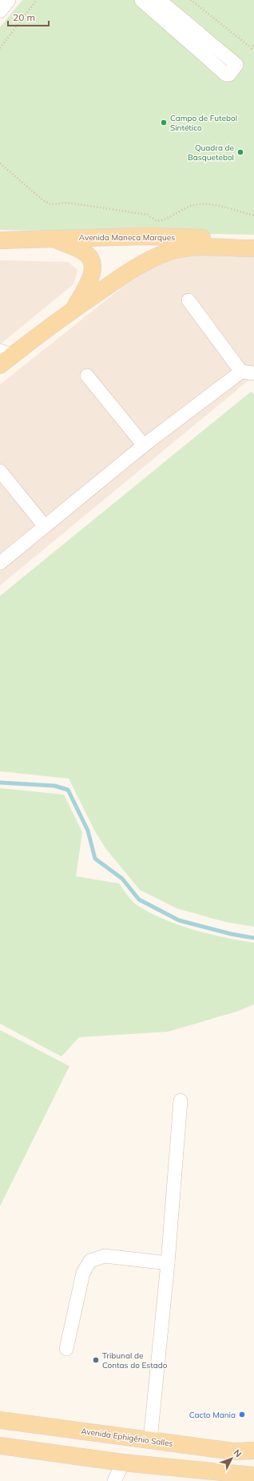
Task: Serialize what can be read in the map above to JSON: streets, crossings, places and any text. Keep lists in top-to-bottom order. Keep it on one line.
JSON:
{"streets":{"main road":["Avenida Maneca Marques","Avenida Ephigênio Salles"]},"places":["Campo de Futebol Sintético","Quadra de Basquetebol","Tribunal de Contas do Estado","Cacto Mania"],"scale_bar":"20 m","north":"top right"}
